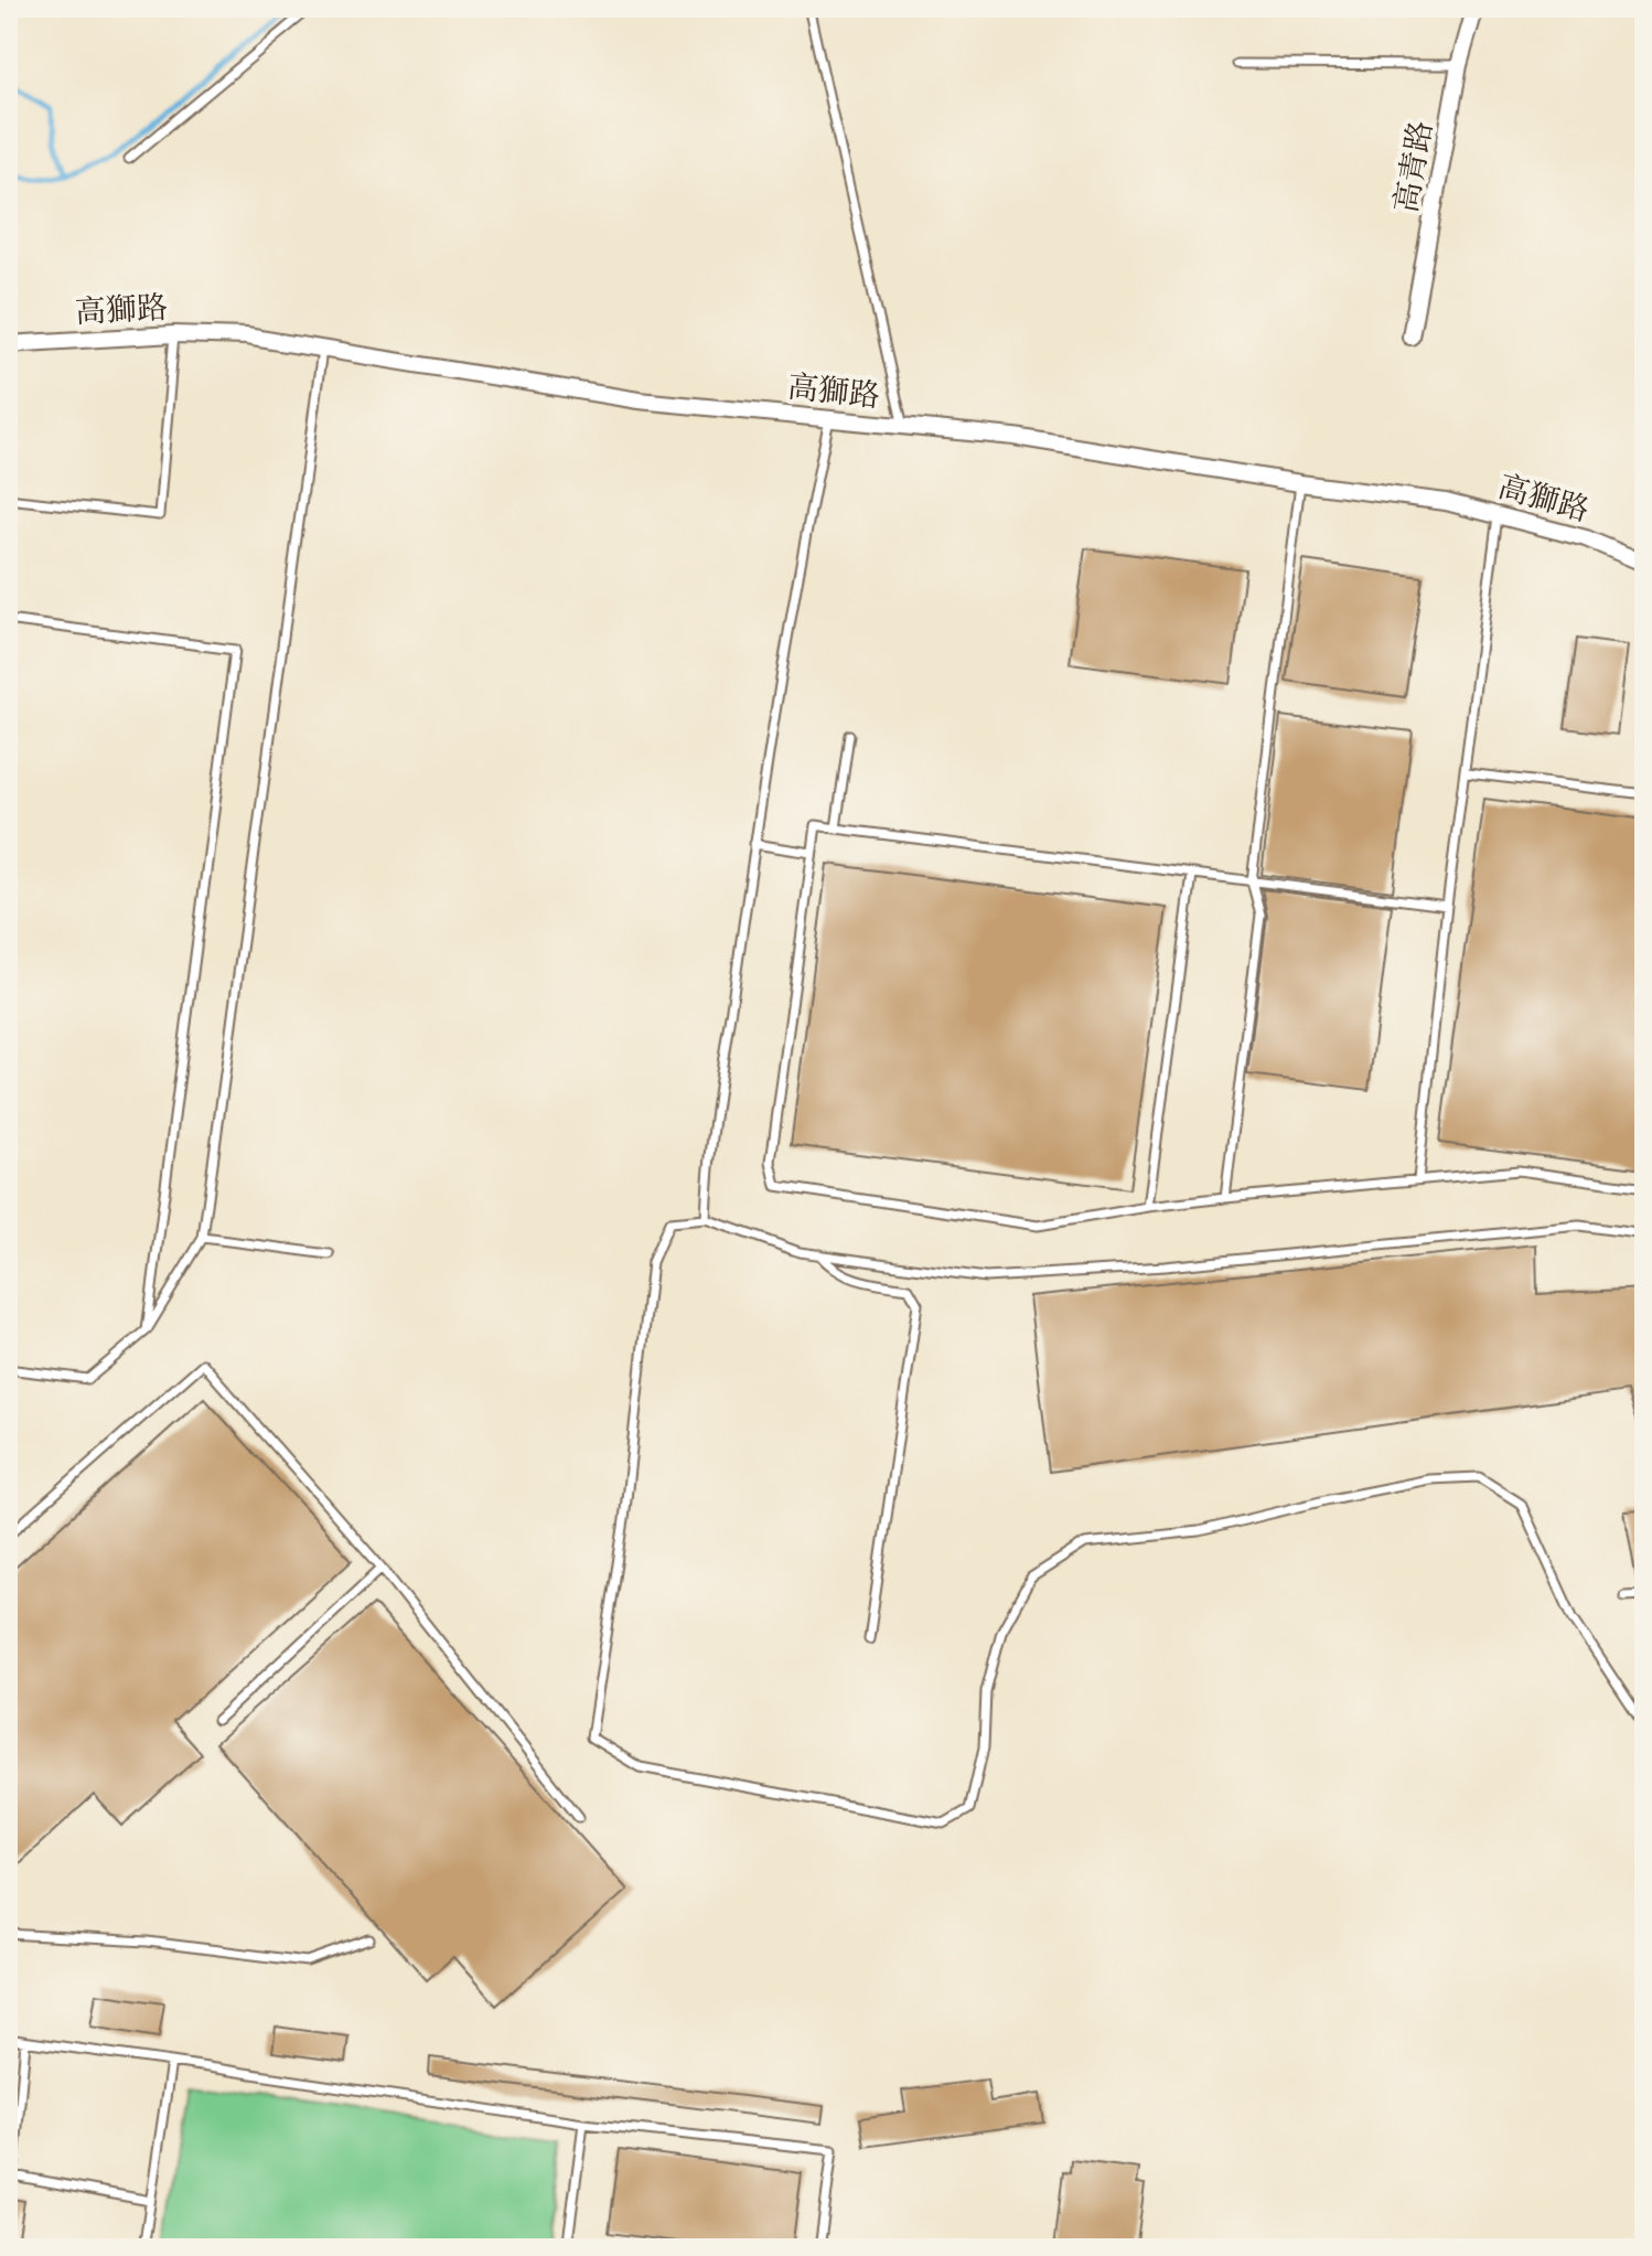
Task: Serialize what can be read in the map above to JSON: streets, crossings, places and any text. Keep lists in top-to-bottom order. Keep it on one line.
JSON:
{"streets":{"street":["高青路","高獅路"]}}
